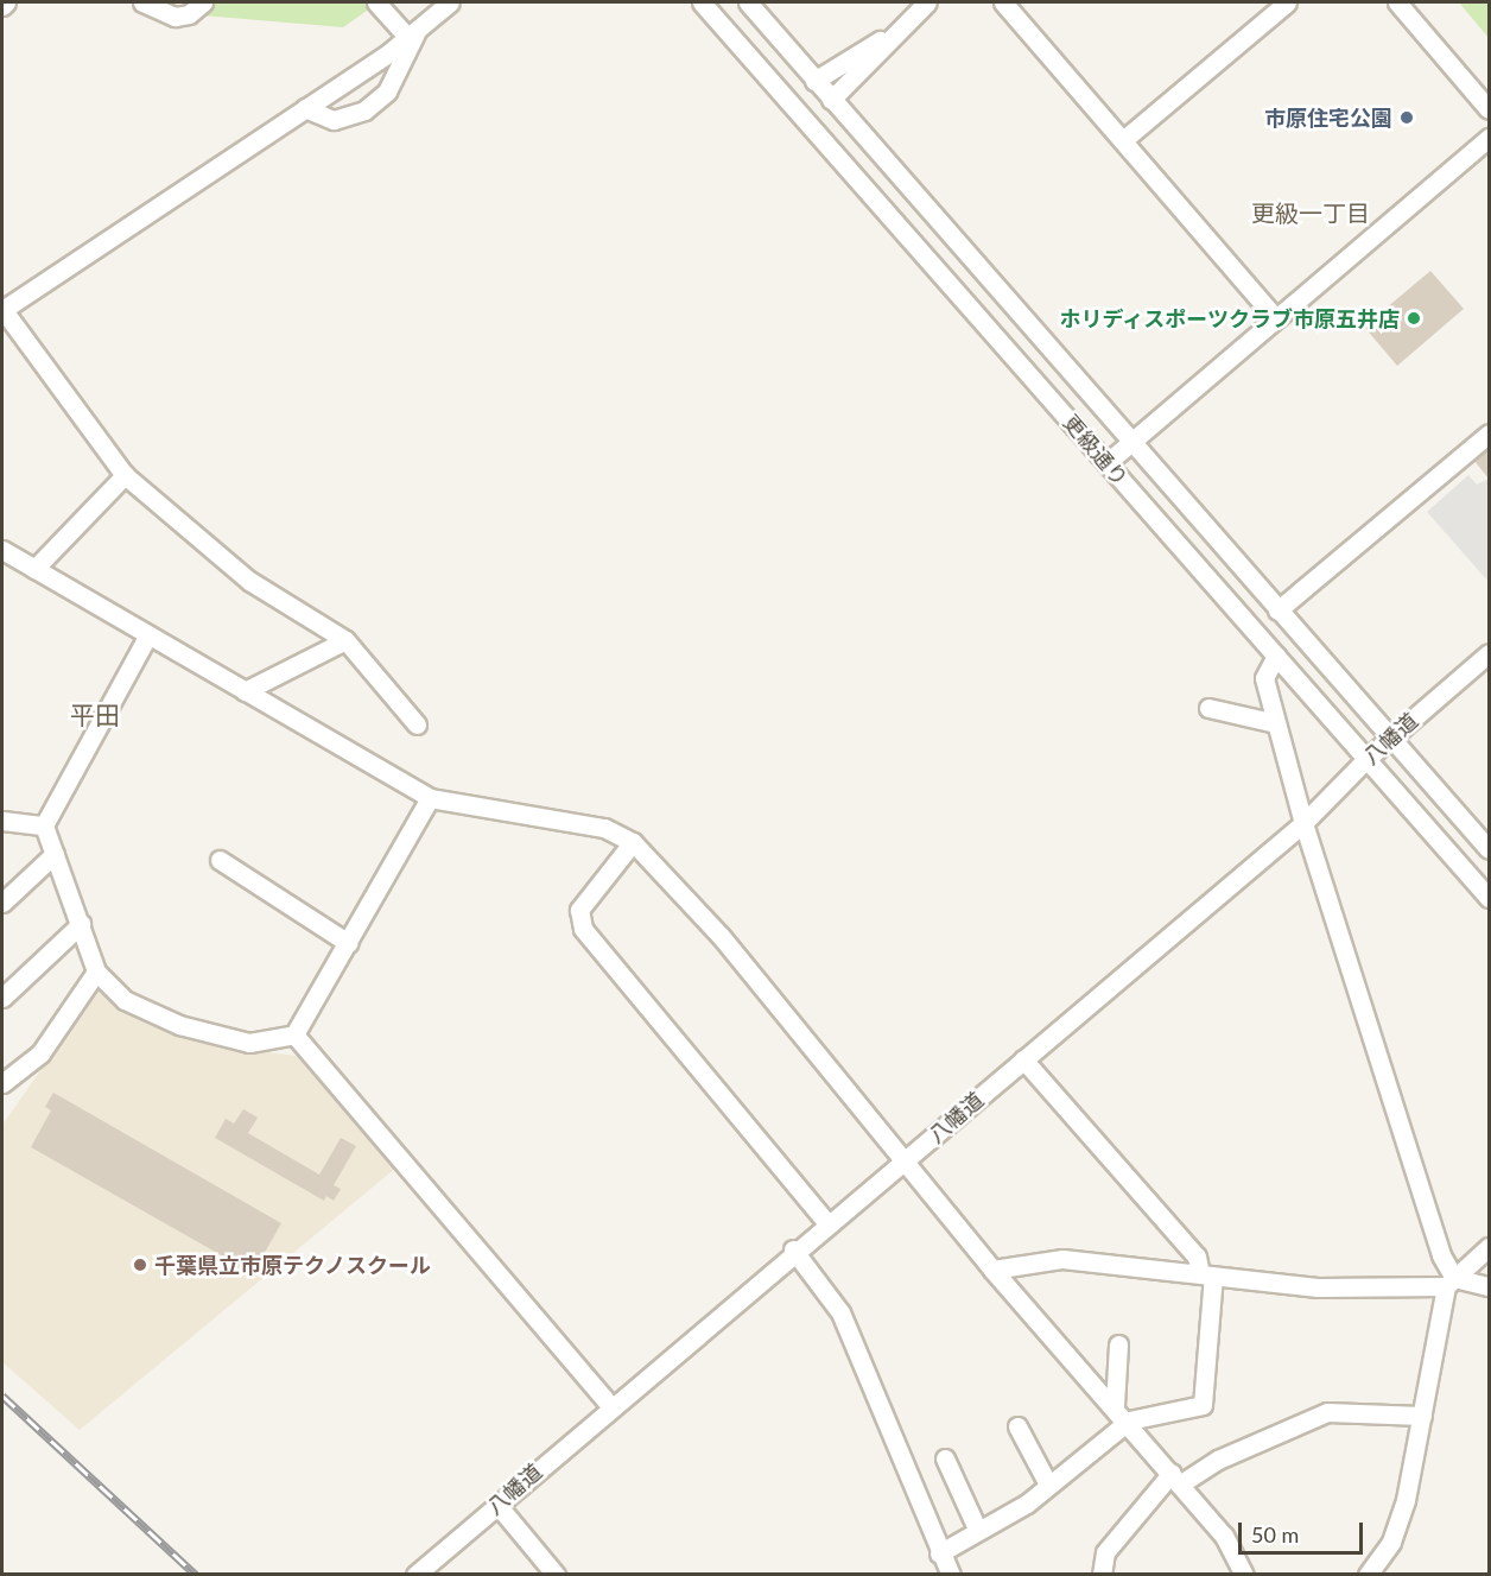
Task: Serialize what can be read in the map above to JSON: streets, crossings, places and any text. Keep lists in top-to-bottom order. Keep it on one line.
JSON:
{"streets":{"street":["更級通り","八幡道"]},"crossings":[["更級通り","八幡道"]],"districts":["更級一丁目","平田"],"places":["市原住宅公園","ホリディスポーツクラブ市原五井店","千葉県立市原テクノスクール"],"scale_bar":"50 m"}
